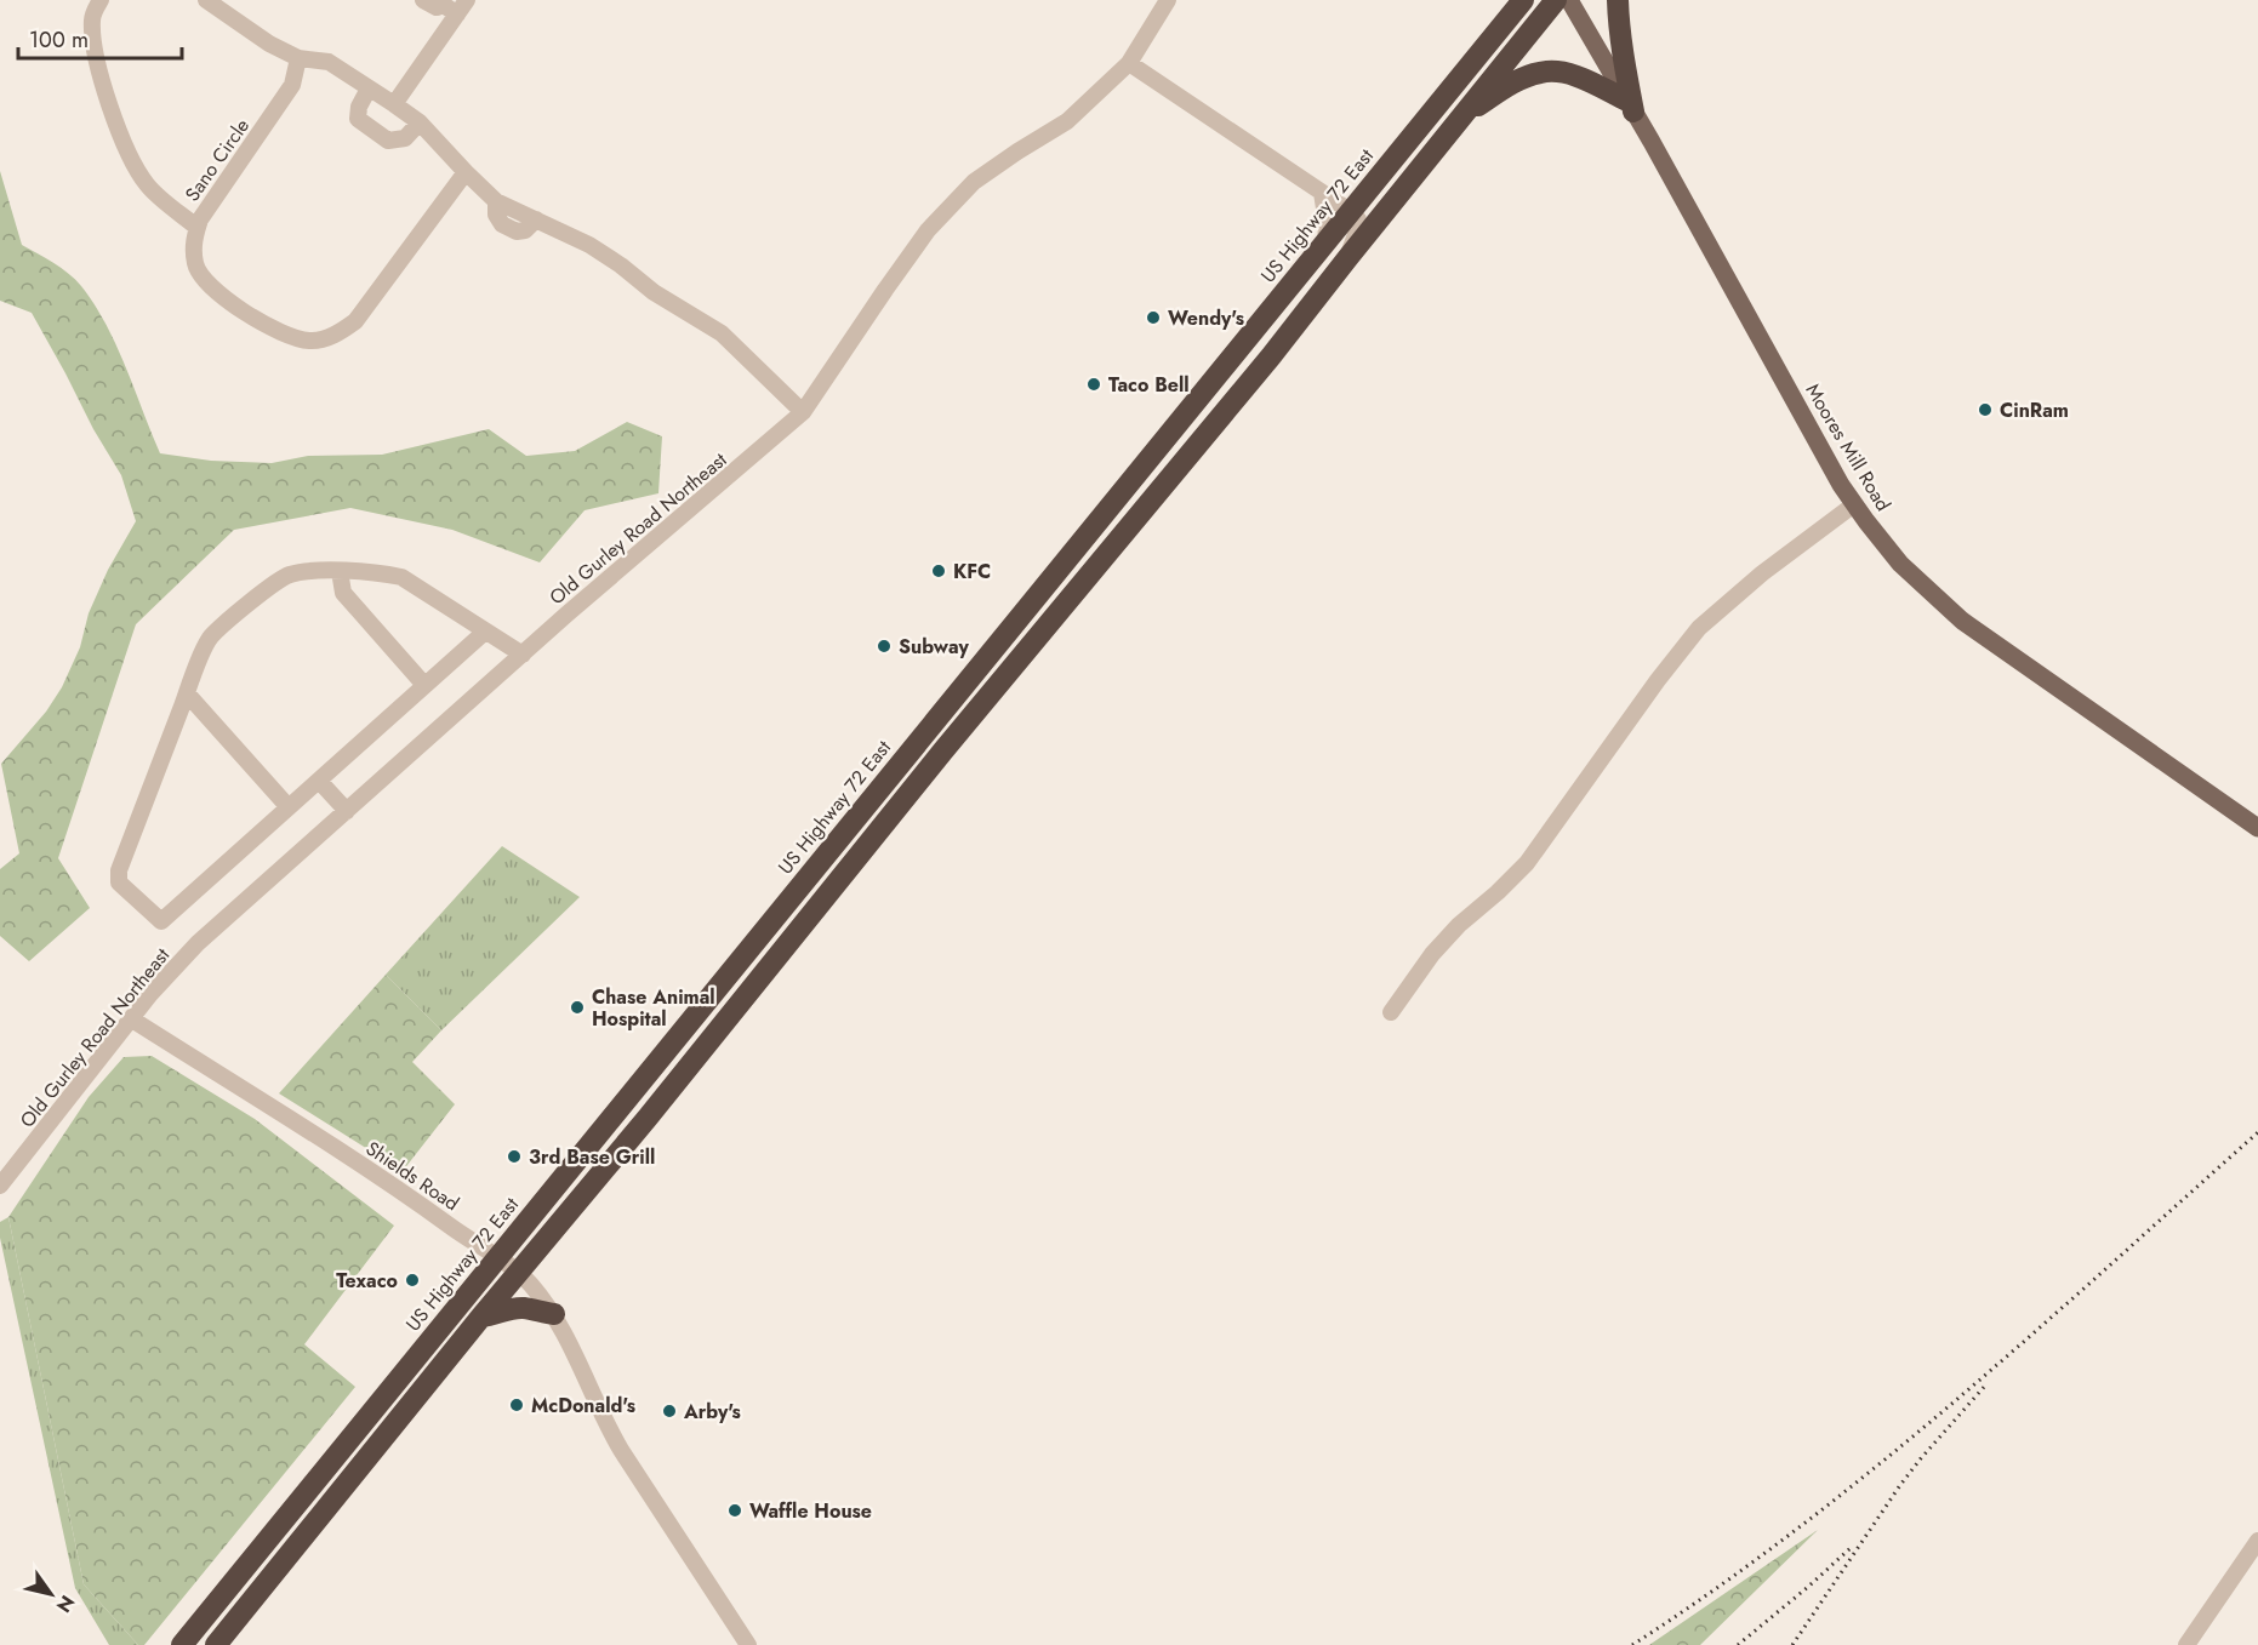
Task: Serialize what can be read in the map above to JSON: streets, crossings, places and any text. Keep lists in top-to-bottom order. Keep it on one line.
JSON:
{"streets":{"highway":["US Highway 72 East"],"main road":["Moores Mill Road"],"street":["Sano Circle","Old Gurley Road Northeast","Shields Road"]},"crossings":[["US Highway 72 East","Shields Road"],["Old Gurley Road Northeast","Shields Road"]],"places":["Wendy's","Taco Bell","CinRam","KFC","Subway","Chase Animal Hospital","3rd Base Grill","Texaco","McDonald's","Arby's","Waffle House"],"scale_bar":"100 m","north":"bottom right"}
